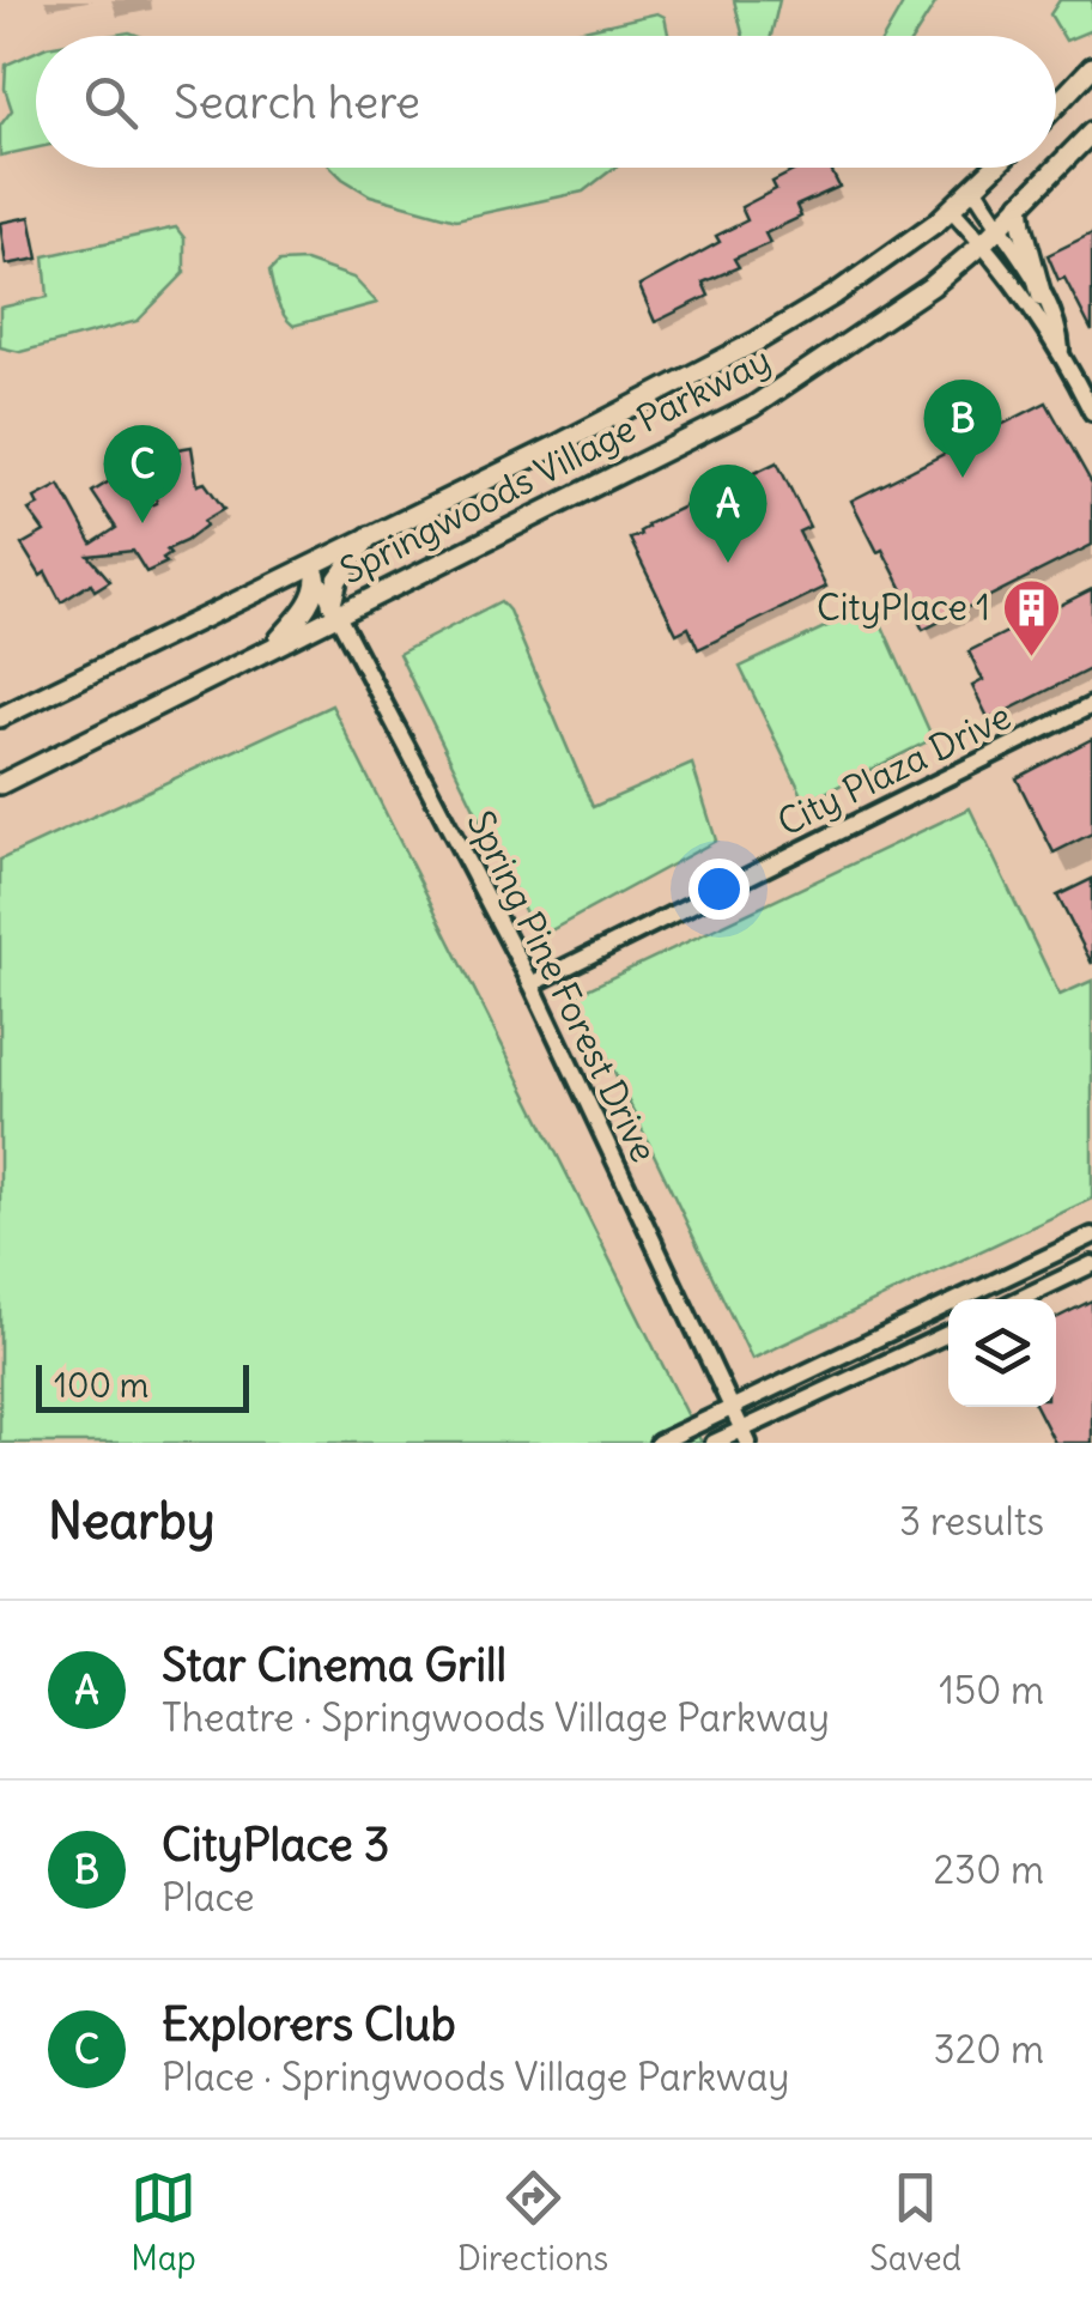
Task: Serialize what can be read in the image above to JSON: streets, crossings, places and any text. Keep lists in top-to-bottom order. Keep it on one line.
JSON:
{"streets":{"main road":["Springwoods Village Parkway"],"street":["City Plaza Drive","Spring Pine Forest Drive"]},"crossings":[["Springwoods Village Parkway","Spring Pine Forest Drive"],["City Plaza Drive","Spring Pine Forest Drive"]],"places":{"building":["CityPlace 1"]},"scale_bar":"100 m","page":{"search":"Search here","pins":["B","C","A"],"scale":"100 m","heading":["Nearby","3 results"],"list":[{"mark":"A","name":"Star Cinema Grill","note":"Theatre · Springwoods Village Parkway","value":"150 m"},{"mark":"B","name":"CityPlace 3","note":"Place","value":"230 m"},{"mark":"C","name":"Explorers Club","note":"Place · Springwoods Village Parkway","value":"320 m"}],"nav":["Map","Directions","Saved"]}}
